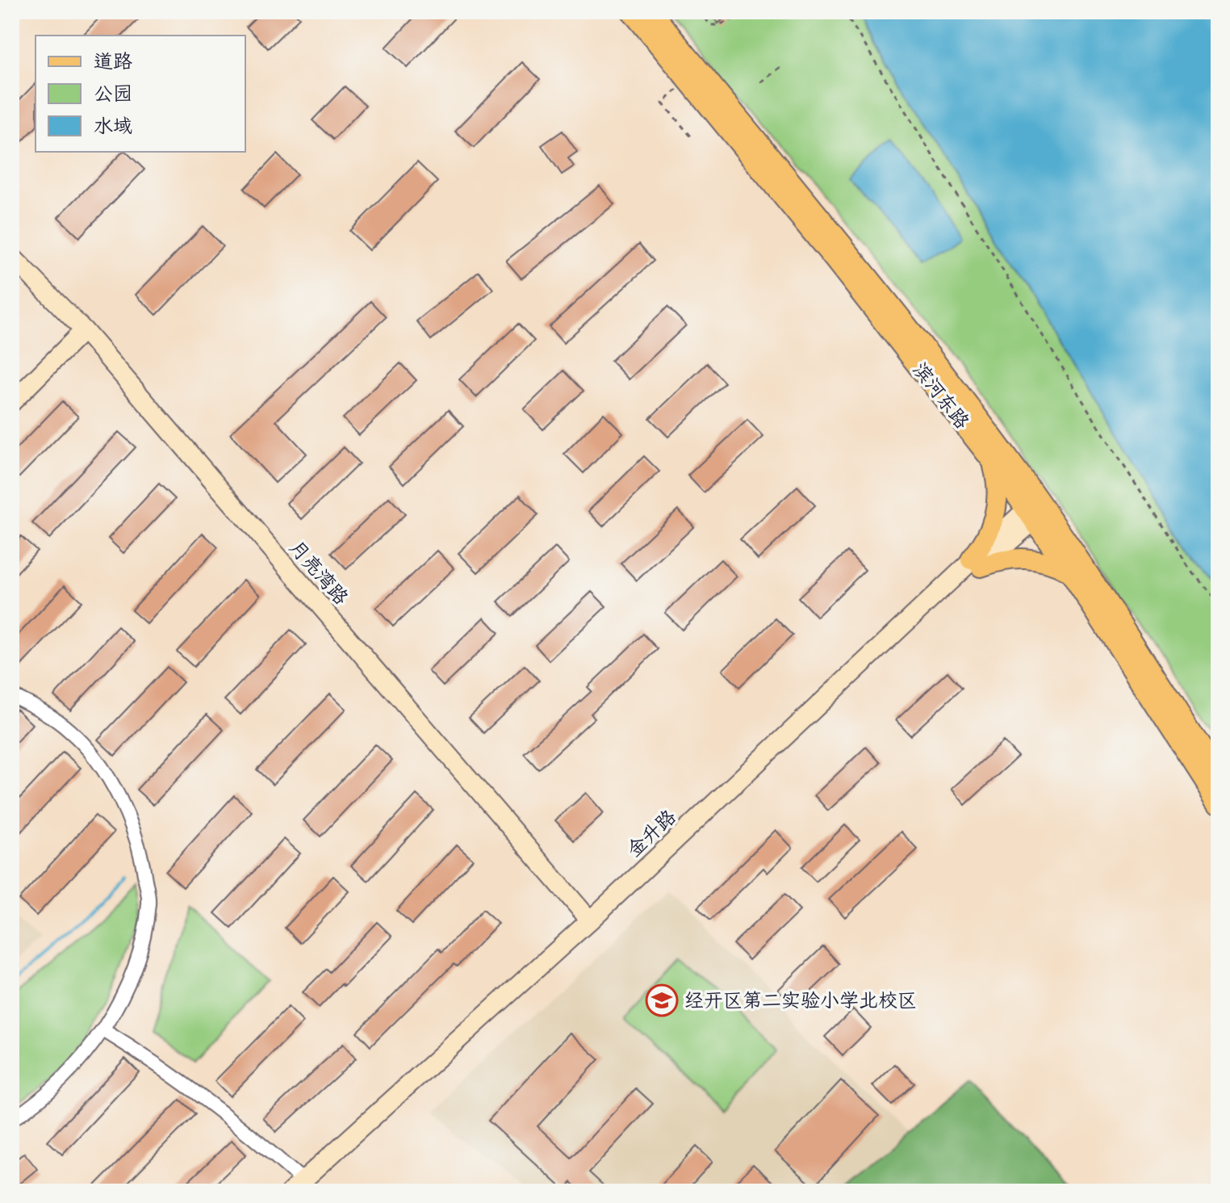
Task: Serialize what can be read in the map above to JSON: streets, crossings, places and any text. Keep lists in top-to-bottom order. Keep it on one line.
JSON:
{"streets":{"main road":["滨河东路","月亮湾路","金升路"]},"crossings":[["滨河东路","金升路"],["月亮湾路","金升路"]],"places":{"school or university":["经开区第二实验小学北校区"]},"legend":["道路","公园","水域"]}
